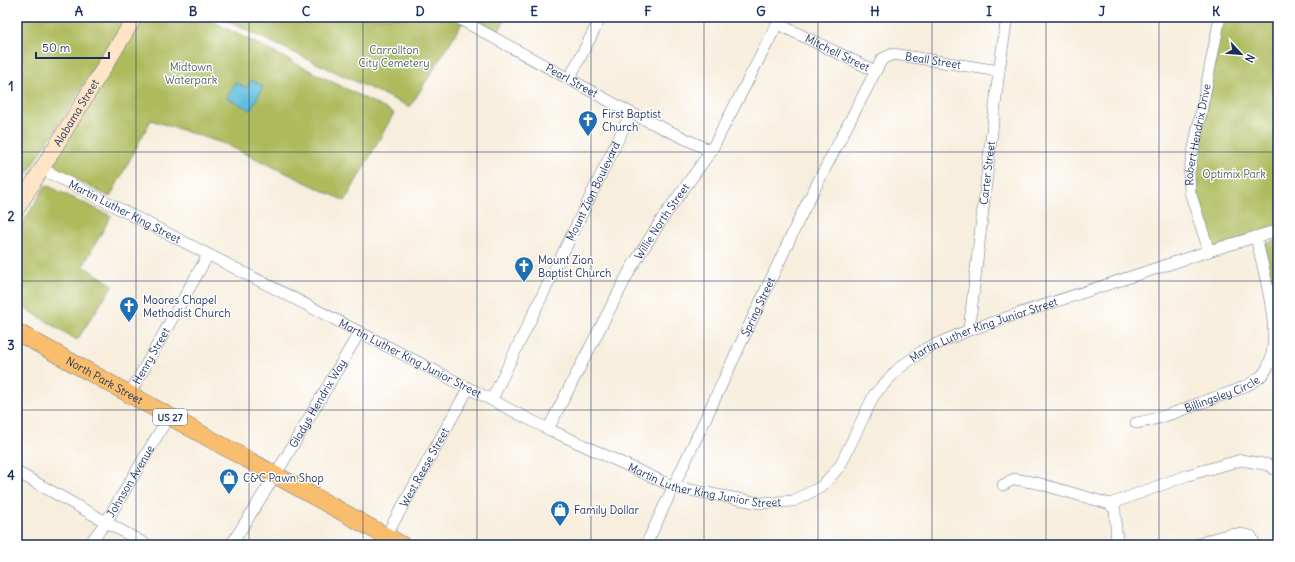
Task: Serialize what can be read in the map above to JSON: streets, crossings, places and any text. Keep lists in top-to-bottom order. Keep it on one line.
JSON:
{"streets":{"main road":["Alabama Street","North Park Street","US 27"],"street":["Mitchell Street","Beall Street","Pearl Street","Robert Hendrix Drive","Carter Street","Mount Zion Boulevard","Martin Luther King Street","Willie North Street","Spring Street","Martin Luther King Junior Street","Henry Street","Billingsley Circle","Gladys Hendrix Way","West Reese Street","Johnson Avenue"]},"crossings":[["Mitchell Street","Beall Street"],["Mitchell Street","Willie North Street"],["Mitchell Street","Spring Street"],["Beall Street","Carter Street"],["Beall Street","Spring Street"],["Pearl Street","Mount Zion Boulevard"],["Pearl Street","Willie North Street"],["Alabama Street","Martin Luther King Street"],["Robert Hendrix Drive","Martin Luther King Junior Street"],["Carter Street","Martin Luther King Junior Street"],["Mount Zion Boulevard","Martin Luther King Junior Street"],["Martin Luther King Street","Martin Luther King Junior Street"],["Martin Luther King Street","Henry Street"],["Willie North Street","Martin Luther King Junior Street"],["Spring Street","Martin Luther King Junior Street"],["Martin Luther King Junior Street","Henry Street"],["Martin Luther King Junior Street","Billingsley Circle"],["Martin Luther King Junior Street","Gladys Hendrix Way"],["Martin Luther King Junior Street","West Reese Street"],["Henry Street","North Park Street"],["North Park Street","Gladys Hendrix Way"],["North Park Street","West Reese Street"],["North Park Street","Johnson Avenue"]],"parks":["Carrollton City Cemetery","Midtown Waterpark","Optimix Park"],"places":{"church":["First Baptist Church","Mount Zion Baptist Church","Moores Chapel Methodist Church"],"shop":["C&C Pawn Shop","Family Dollar"]},"scale_bar":"50 m","north":"bottom right","grid":{"columns":["A","B","C","D","E","F","G","H","I","J","K"],"rows":["1","2","3","4"]}}
